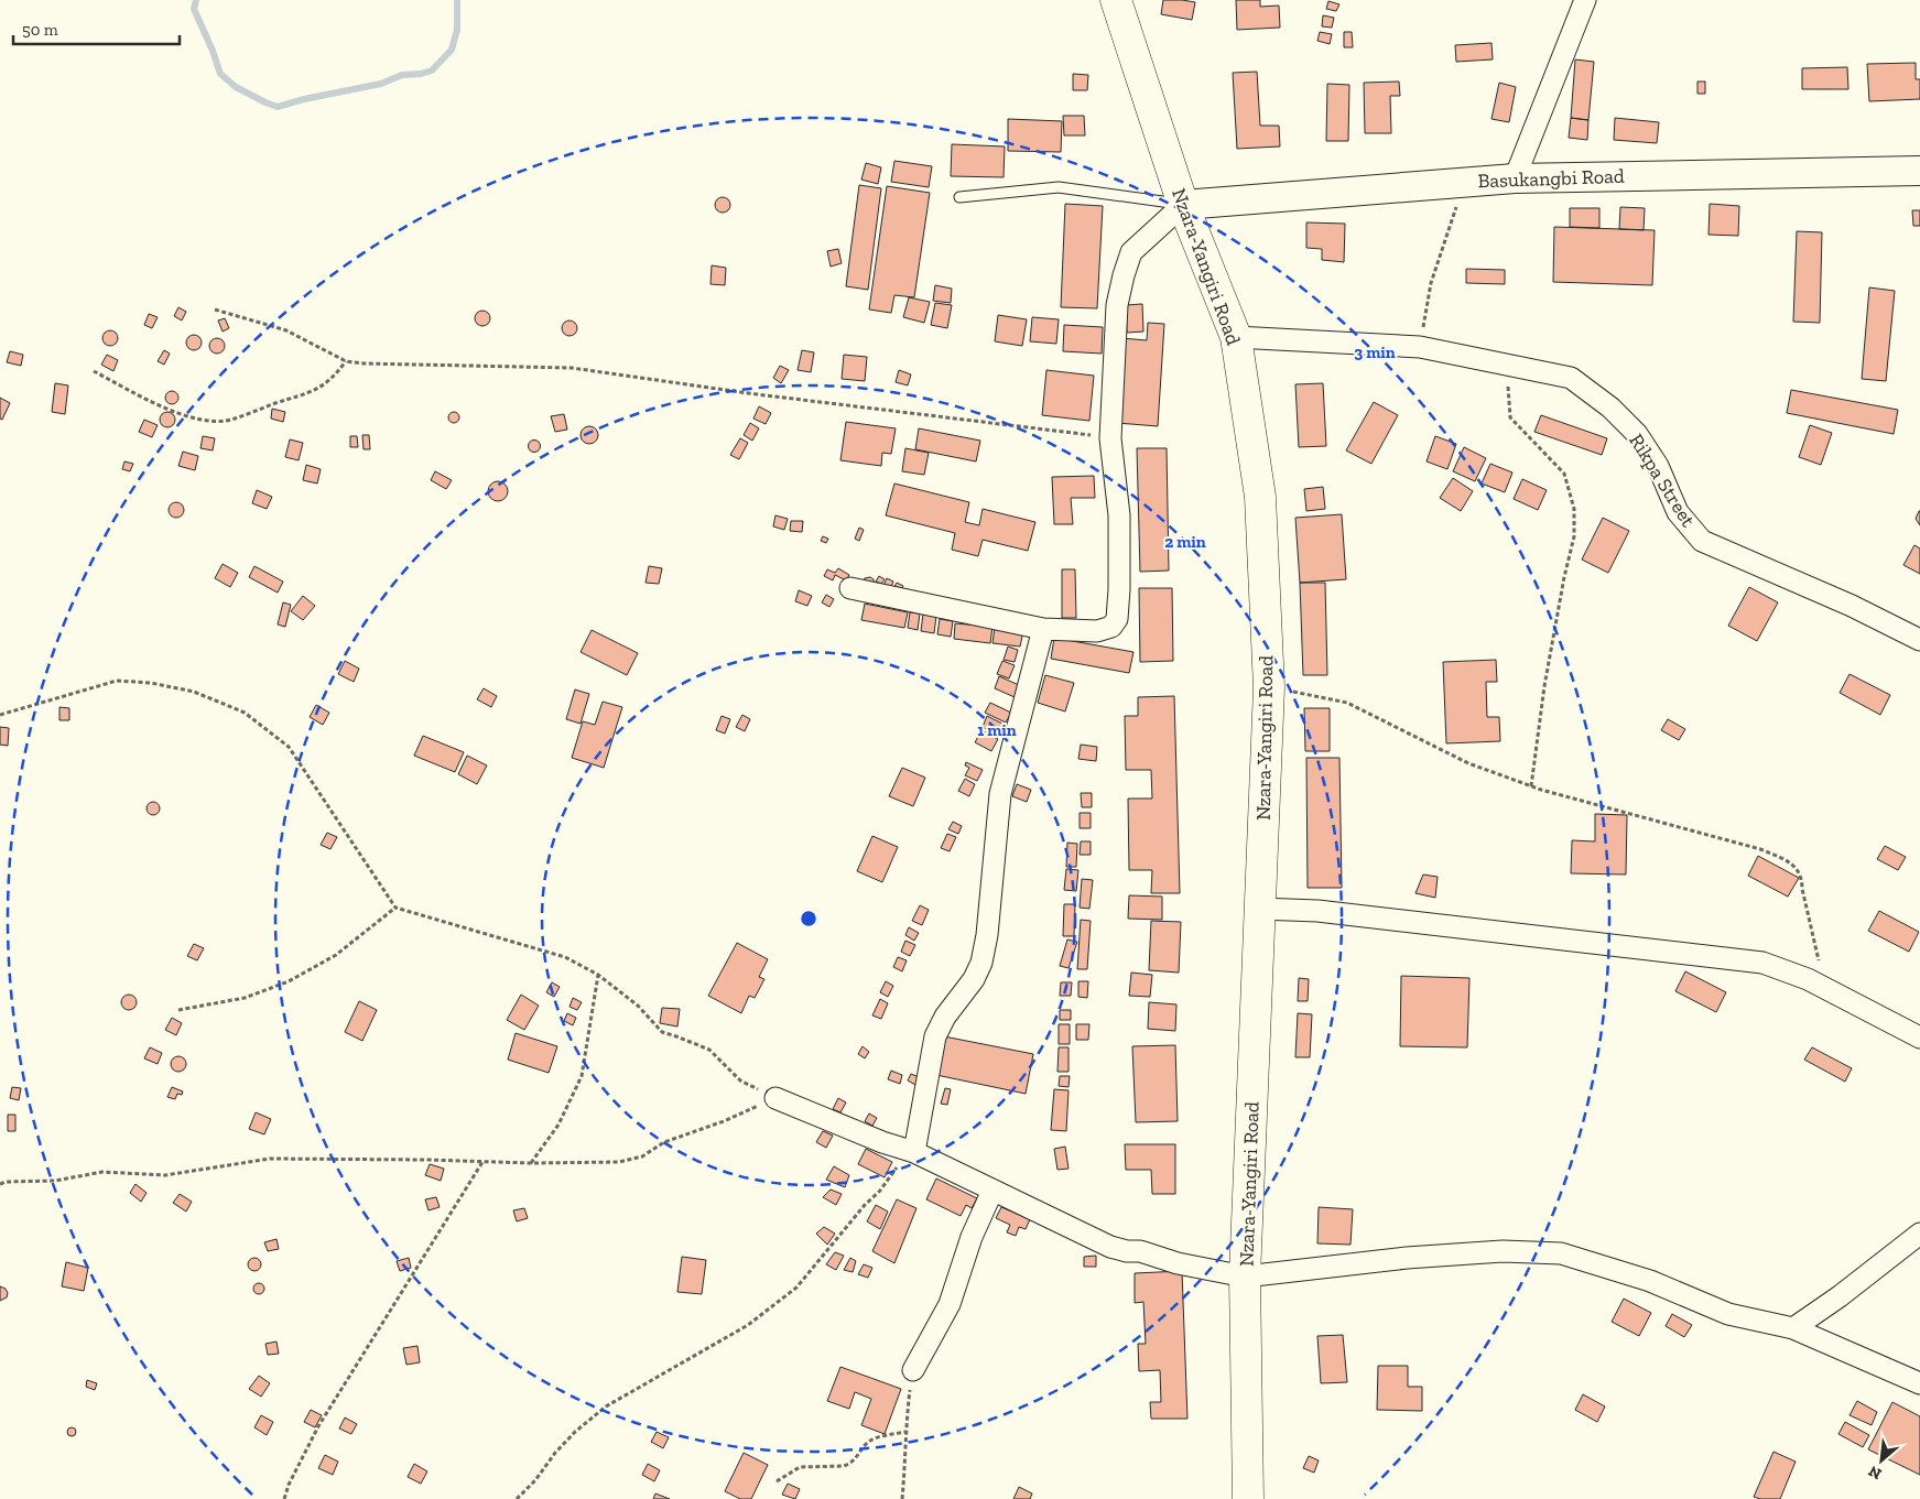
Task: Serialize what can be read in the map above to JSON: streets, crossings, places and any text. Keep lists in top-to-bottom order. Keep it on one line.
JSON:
{"streets":{"main road":["Nzara-Yangiri Road"],"street":["Basukangbi Road","Rikpa Street"]},"crossings":[["Basukangbi Road","Nzara-Yangiri Road"],["Nzara-Yangiri Road","Rikpa Street"]],"scale_bar":"50 m","north":"bottom left","rings":["3 min","2 min","1 min"]}
